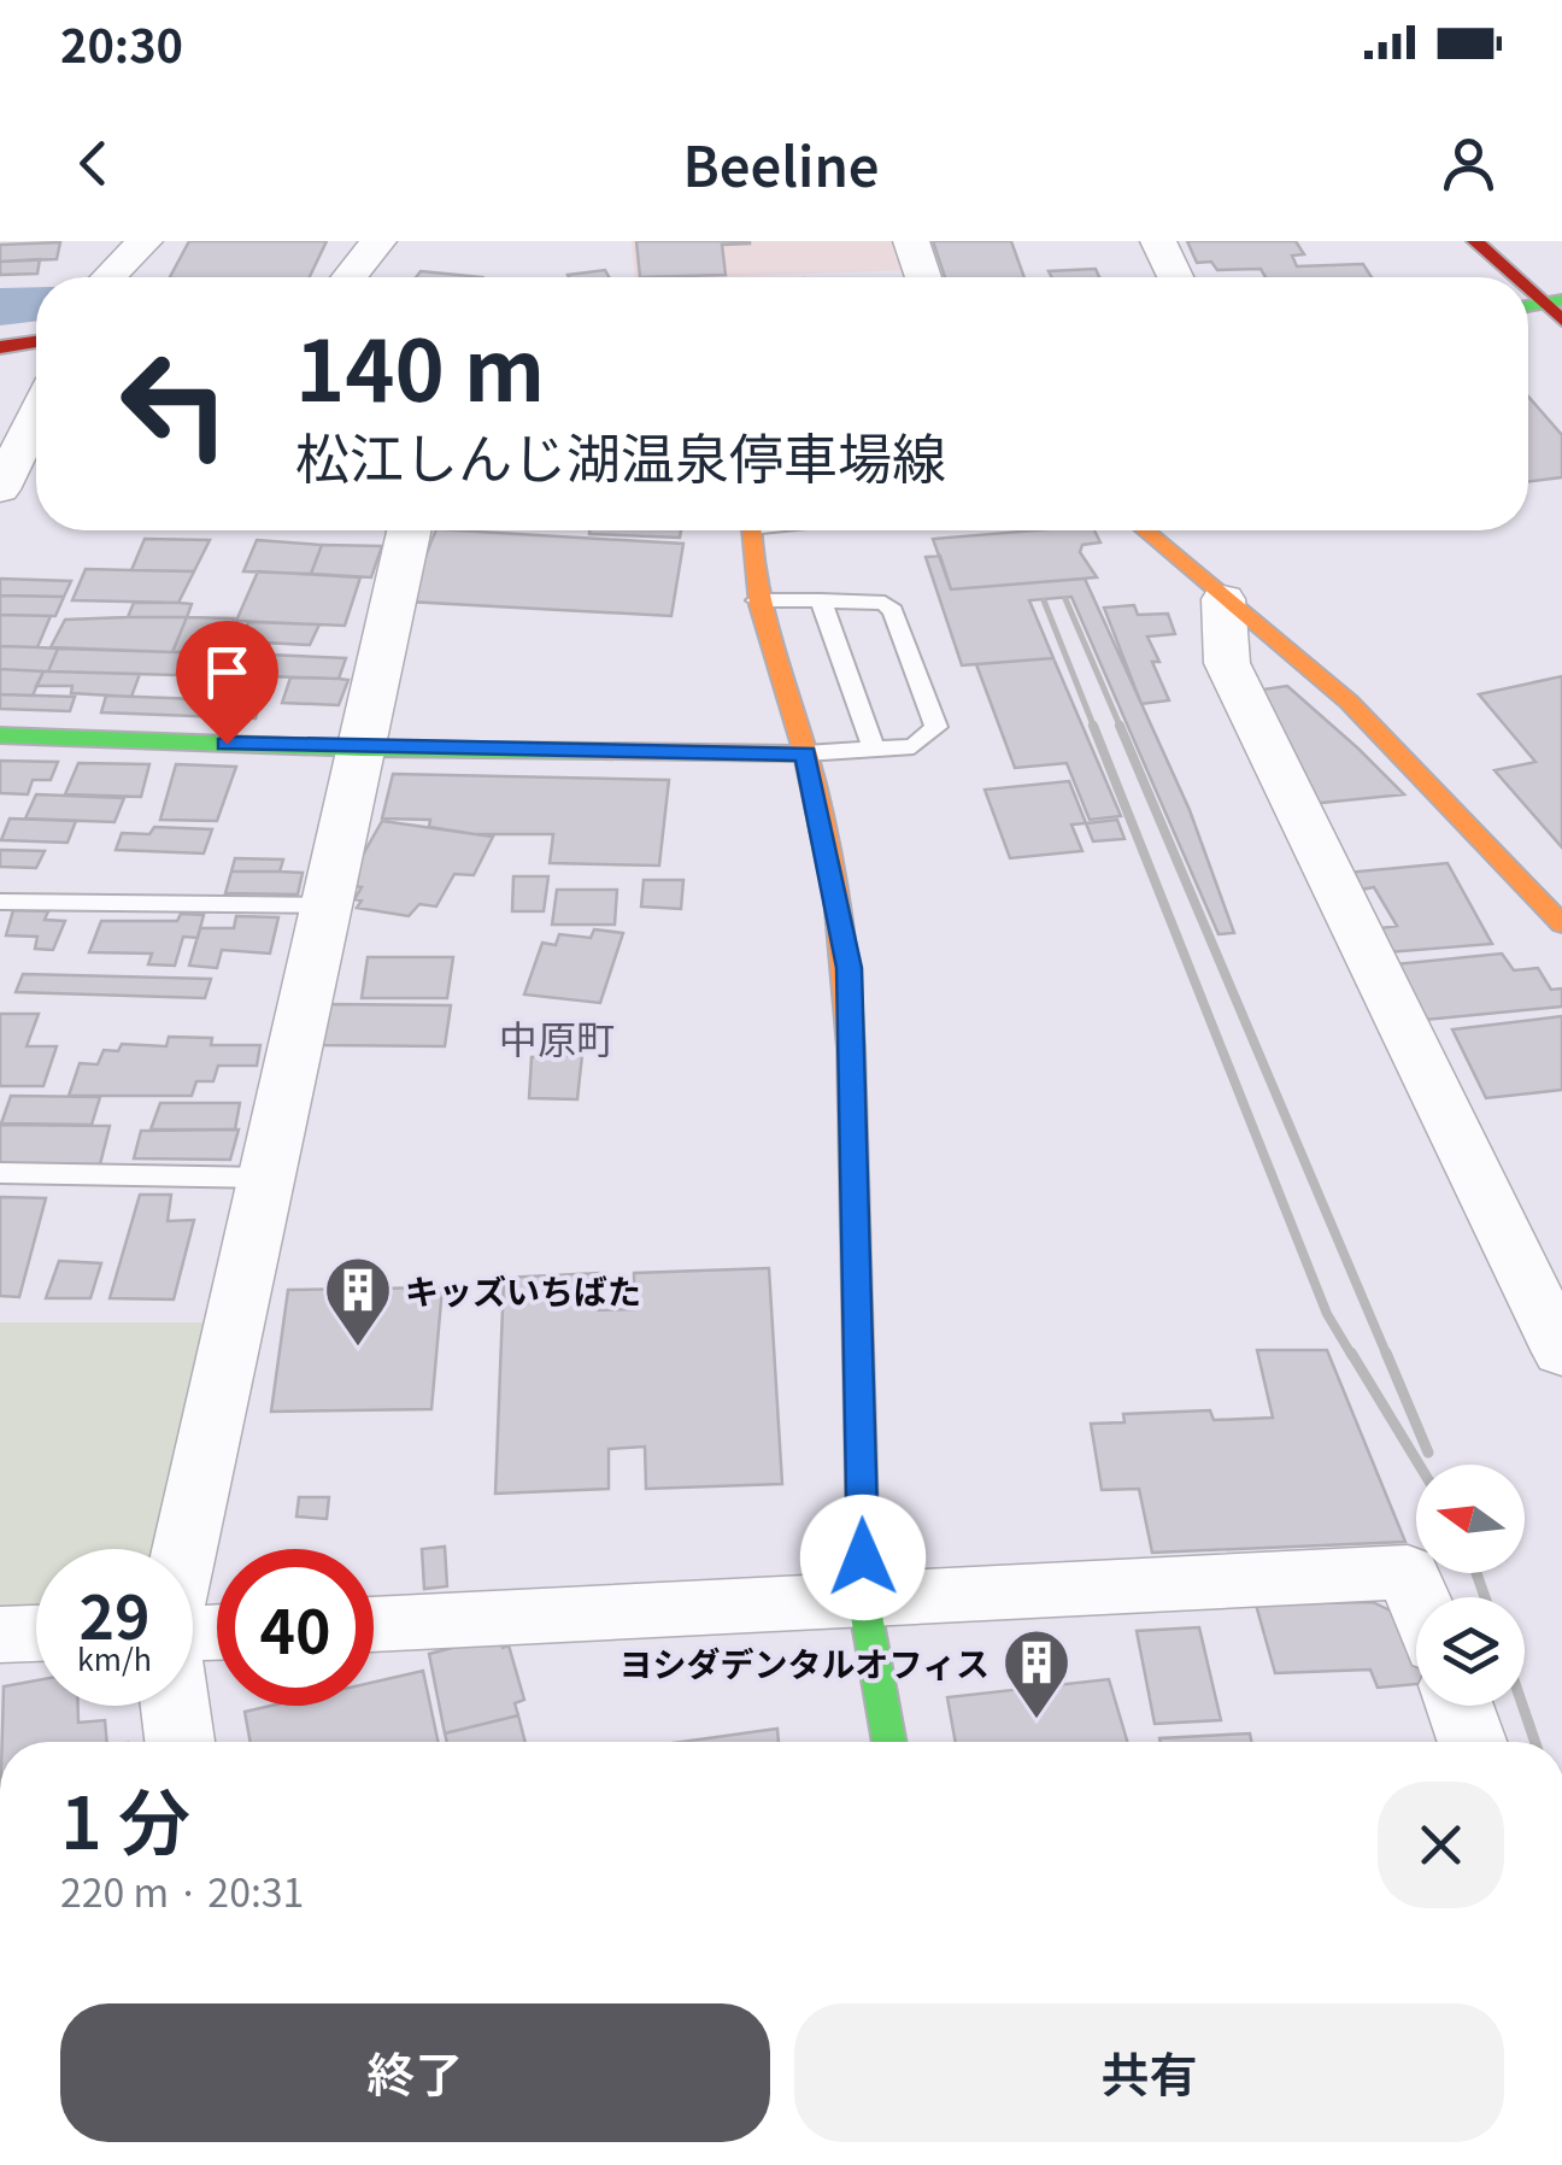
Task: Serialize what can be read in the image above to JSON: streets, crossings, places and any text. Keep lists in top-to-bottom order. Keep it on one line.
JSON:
{"districts":["中原町"],"places":{"building":["キッズいちばた","ヨシダデンタルオフィス"]},"north":"left","page":{"status":"20:30","header":"Beeline","turn":["140 m","松江しんじ湖温泉停車場線"],"speed":"29 km/h","limit":"40","heading":["1 分","220 m · 20:31"],"buttons":["終了","共有"]}}
